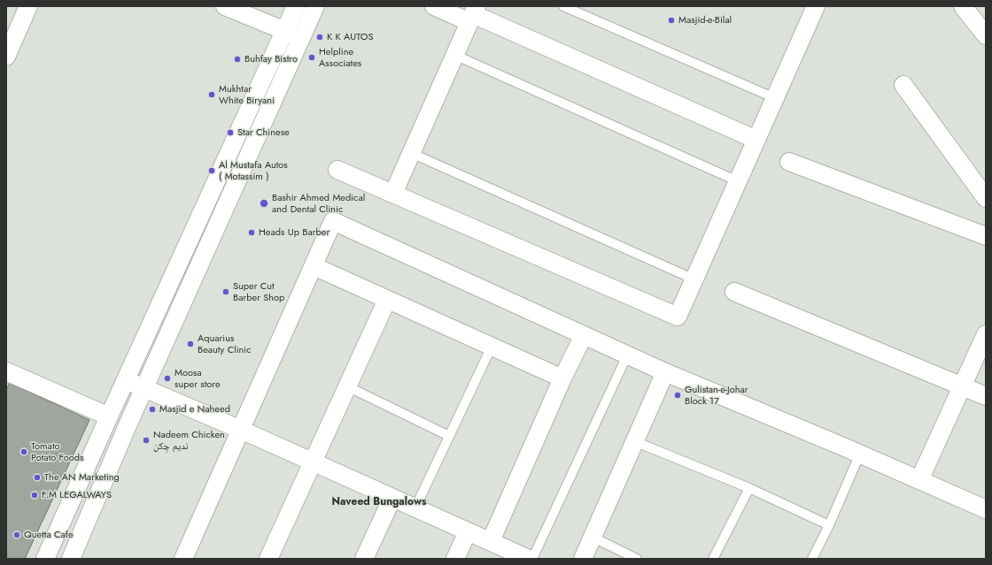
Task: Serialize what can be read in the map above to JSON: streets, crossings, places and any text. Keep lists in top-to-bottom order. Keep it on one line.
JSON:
{"districts":["Naveed Bungalows"],"places":["Masjid-e-Bilal","K K AUTOS","Helpline Associates","Buhfay Bistro","Mukhtar White Biryani","Star Chinese","Al Mustafa Autos ( Motassim )","Bashir Ahmed Medical and Dental Clinic","Heads Up Barber","Super Cut Barber Shop","Aquarius Beauty Clinic","Moosa super store","Gulistan-e-Johar Block 17","Masjid e Naheed","Nadeem Chicken ندیم چِکن","Tomato Potato Foods","The AN Marketing","F.M LEGALWAYS","Quetta Cafe"]}
